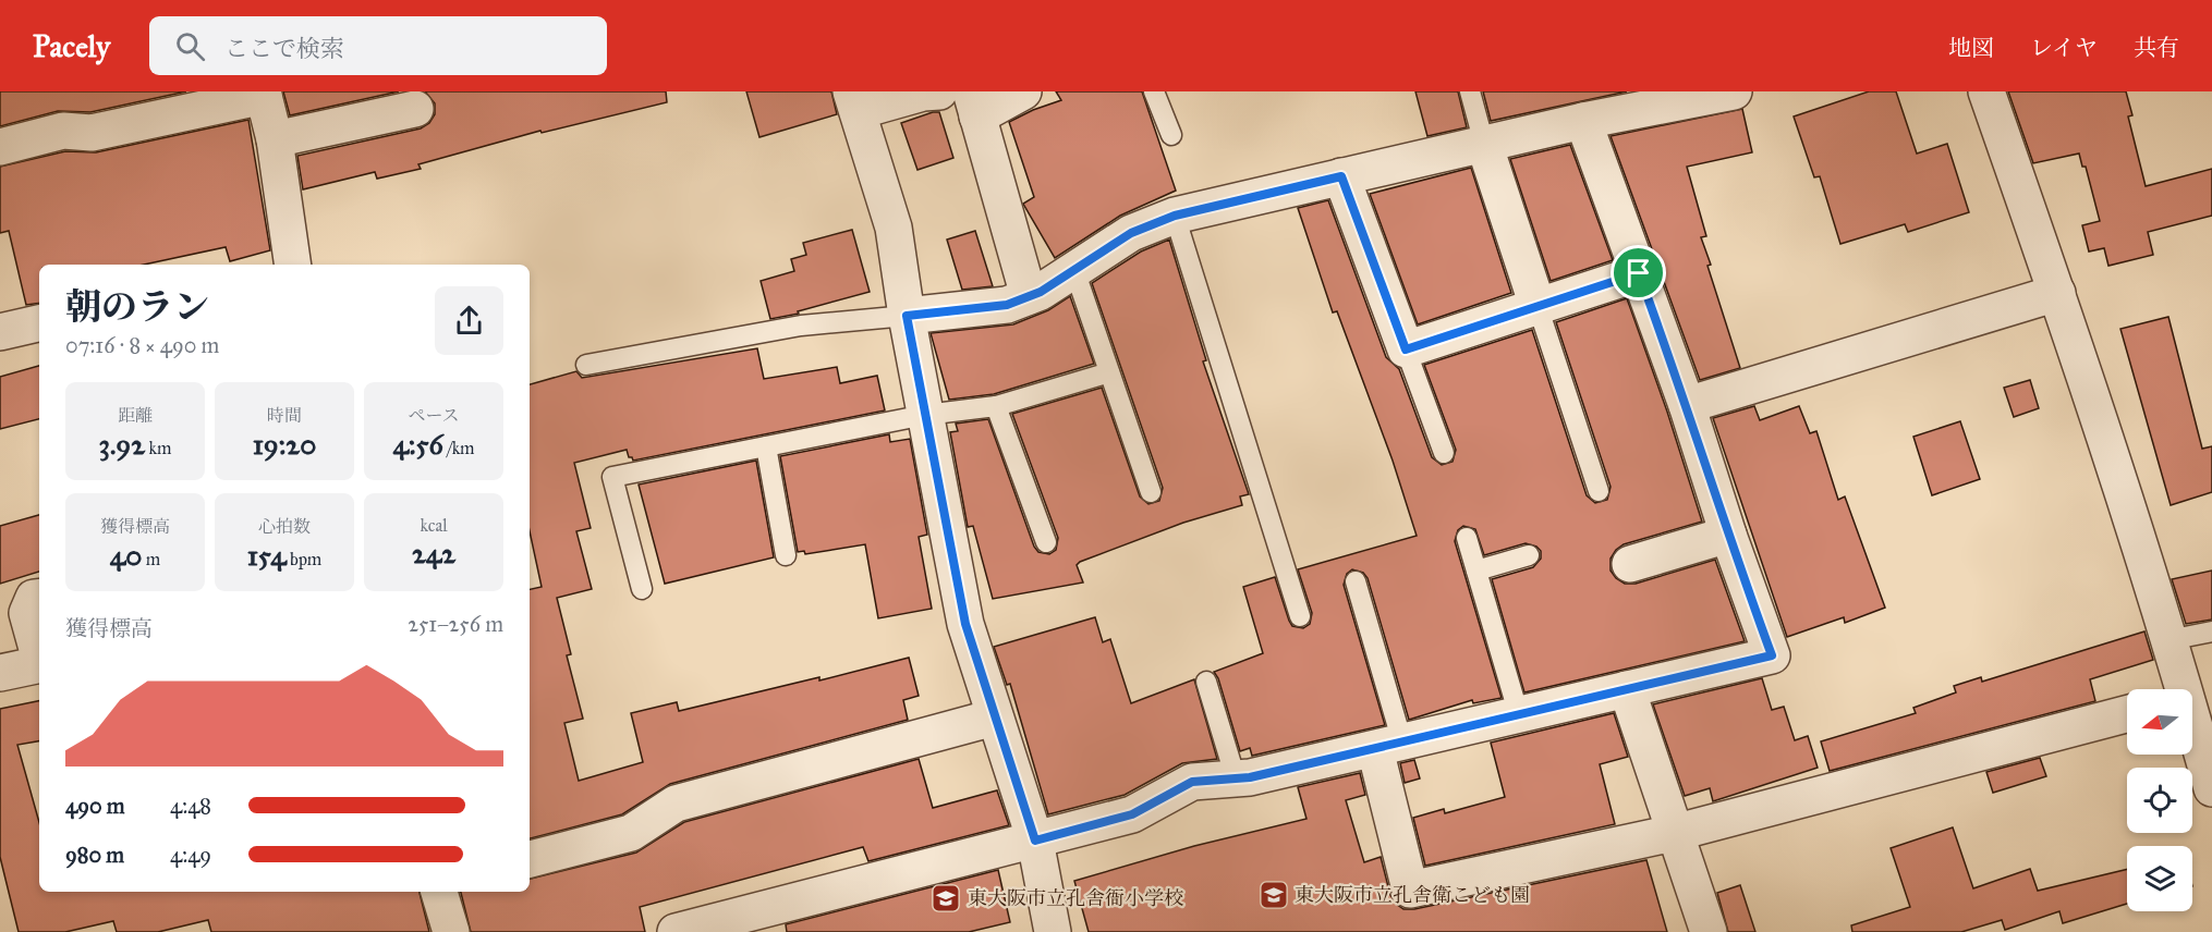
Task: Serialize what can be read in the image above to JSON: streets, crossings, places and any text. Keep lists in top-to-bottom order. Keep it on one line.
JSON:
{"places":{"school or university":["東大阪市立孔舎衛こども園","東大阪市立孔舎衙小学校"]},"north":"left","page":{"header":"Pacely","search":"ここで検索","nav":["地図","レイヤ","共有"],"heading":["朝のラン","07:16 · 8 × 490 m"],"stats":[["距離","3.92 km"],["時間","19:20"],["ペース","4:56 /km"],["獲得標高","40 m"],["心拍数","154 bpm"],["kcal","242"]],"chart":["獲得標高","251–256 m"],"list":[{"name":"490 m","note":"4:48"},{"name":"980 m","note":"4:49"}]}}
